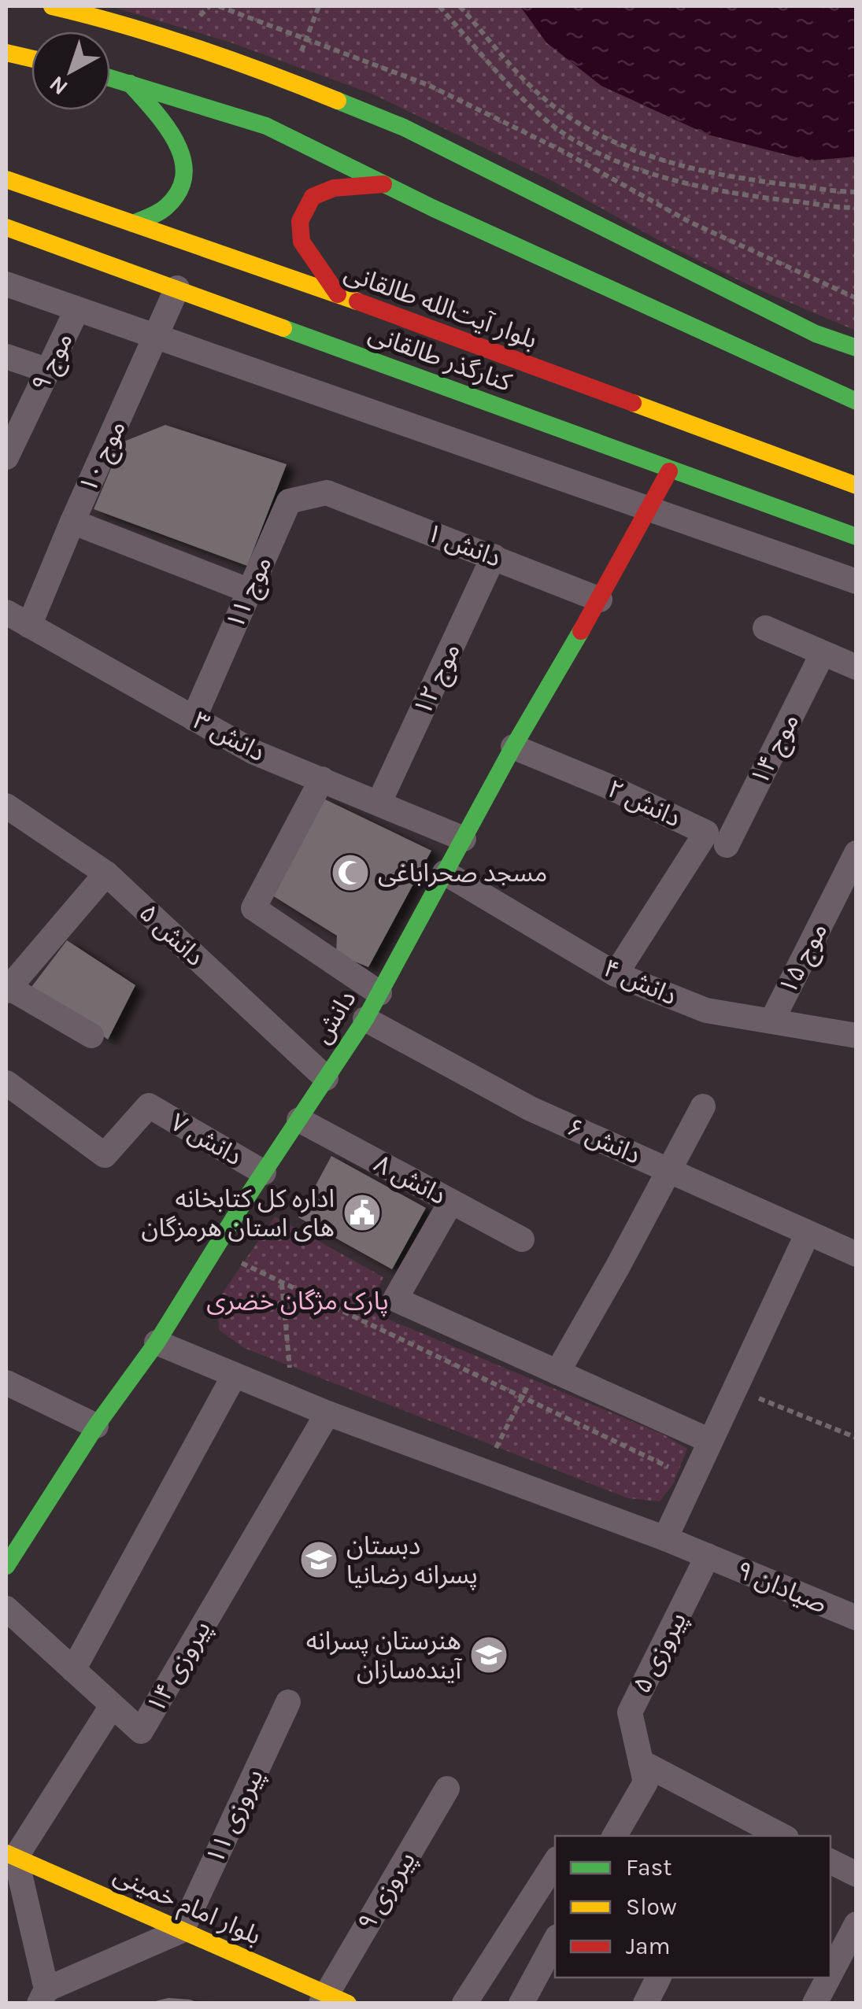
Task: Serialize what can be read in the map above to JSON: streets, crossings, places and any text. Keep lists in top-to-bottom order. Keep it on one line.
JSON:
{"streets":{"street":["بلوار آیت‌الله طالقانی","کنارگذر طالقانی","موج ۹","موج ۱۰","دانش ۱","موج ۱۱","موج ۱۲","دانش ۳","موج ۱۴","دانش ۲","دانش ۵","موج ۱۵","دانش ۴","دانش","دانش ۷","دانش ۶","دانش ۸","صیادان ۹","پیروزی ۵","پیروزی ۱۴","پیروزی ۱۱","پیروزی ۹","بلوار امام خمینی"]},"crossings":[["کنارگذر طالقانی","موج ۱۰"],["کنارگذر طالقانی","دانش"],["موج ۱۰","دانش ۳"],["دانش ۱","موج ۱۱"],["دانش ۱","موج ۱۲"],["دانش ۱","دانش"],["موج ۱۱","دانش ۳"],["موج ۱۲","دانش ۳"],["دانش ۳","دانش"],["دانش ۲","دانش ۴"],["دانش ۲","دانش"],["دانش ۵","دانش"],["موج ۱۵","دانش ۴"],["دانش ۴","دانش"],["دانش","دانش ۷"],["دانش","دانش ۶"],["دانش","دانش ۸"],["دانش","صیادان ۹"],["صیادان ۹","پیروزی ۵"],["صیادان ۹","پیروزی ۱۴"],["پیروزی ۱۴","بلوار امام خمینی"],["پیروزی ۱۱","بلوار امام خمینی"],["پیروزی ۹","بلوار امام خمینی"]],"parks":["پارک مژگان خضری"],"places":{"mosque":["مسجد صحراباغی"],"public building":["اداره کل کتابخانه های استان هرمزگان"],"school or university":["دبستان پسرانه رضانیا","هنرستان پسرانه آینده‌سازان"]},"legend":["Fast","Slow","Jam"],"north":"bottom left"}
